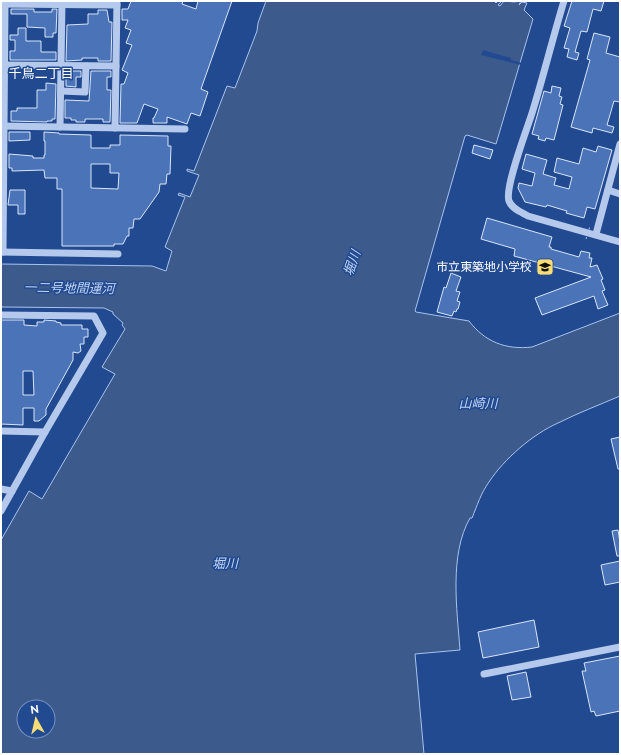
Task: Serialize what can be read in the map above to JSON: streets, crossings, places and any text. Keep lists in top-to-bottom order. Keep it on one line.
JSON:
{"districts":["千鳥二丁目"],"water":["堀川","一二号地間運河","山崎川"],"places":{"school or university":["市立東築地小学校"]},"north":"top"}
